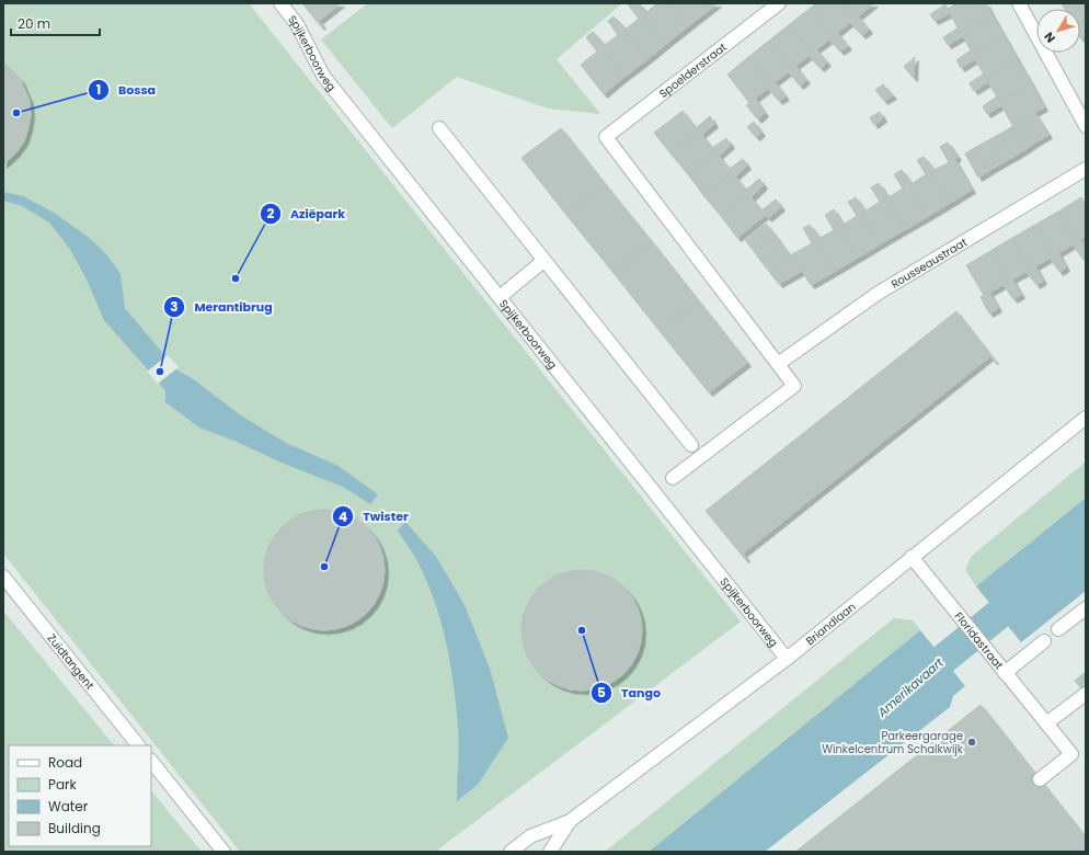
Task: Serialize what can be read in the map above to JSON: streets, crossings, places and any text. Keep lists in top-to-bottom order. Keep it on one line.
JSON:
{"streets":{"street":["Spijkerboorweg","Spoelderstraat","Rousseaustraat","Briandlaan","Floridastraat","Zuidtangent"]},"crossings":[["Spijkerboorweg","Briandlaan"],["Spoelderstraat","Rousseaustraat"],["Briandlaan","Floridastraat"]],"water":["Amerikavaart"],"places":["Bossa","Aziëpark","Merantibrug","Twister","Tango","Parkeergarage Winkelcentrum Schalkwijk"],"legend":["Road","Park","Water","Building"],"scale_bar":"20 m","north":"bottom left"}
